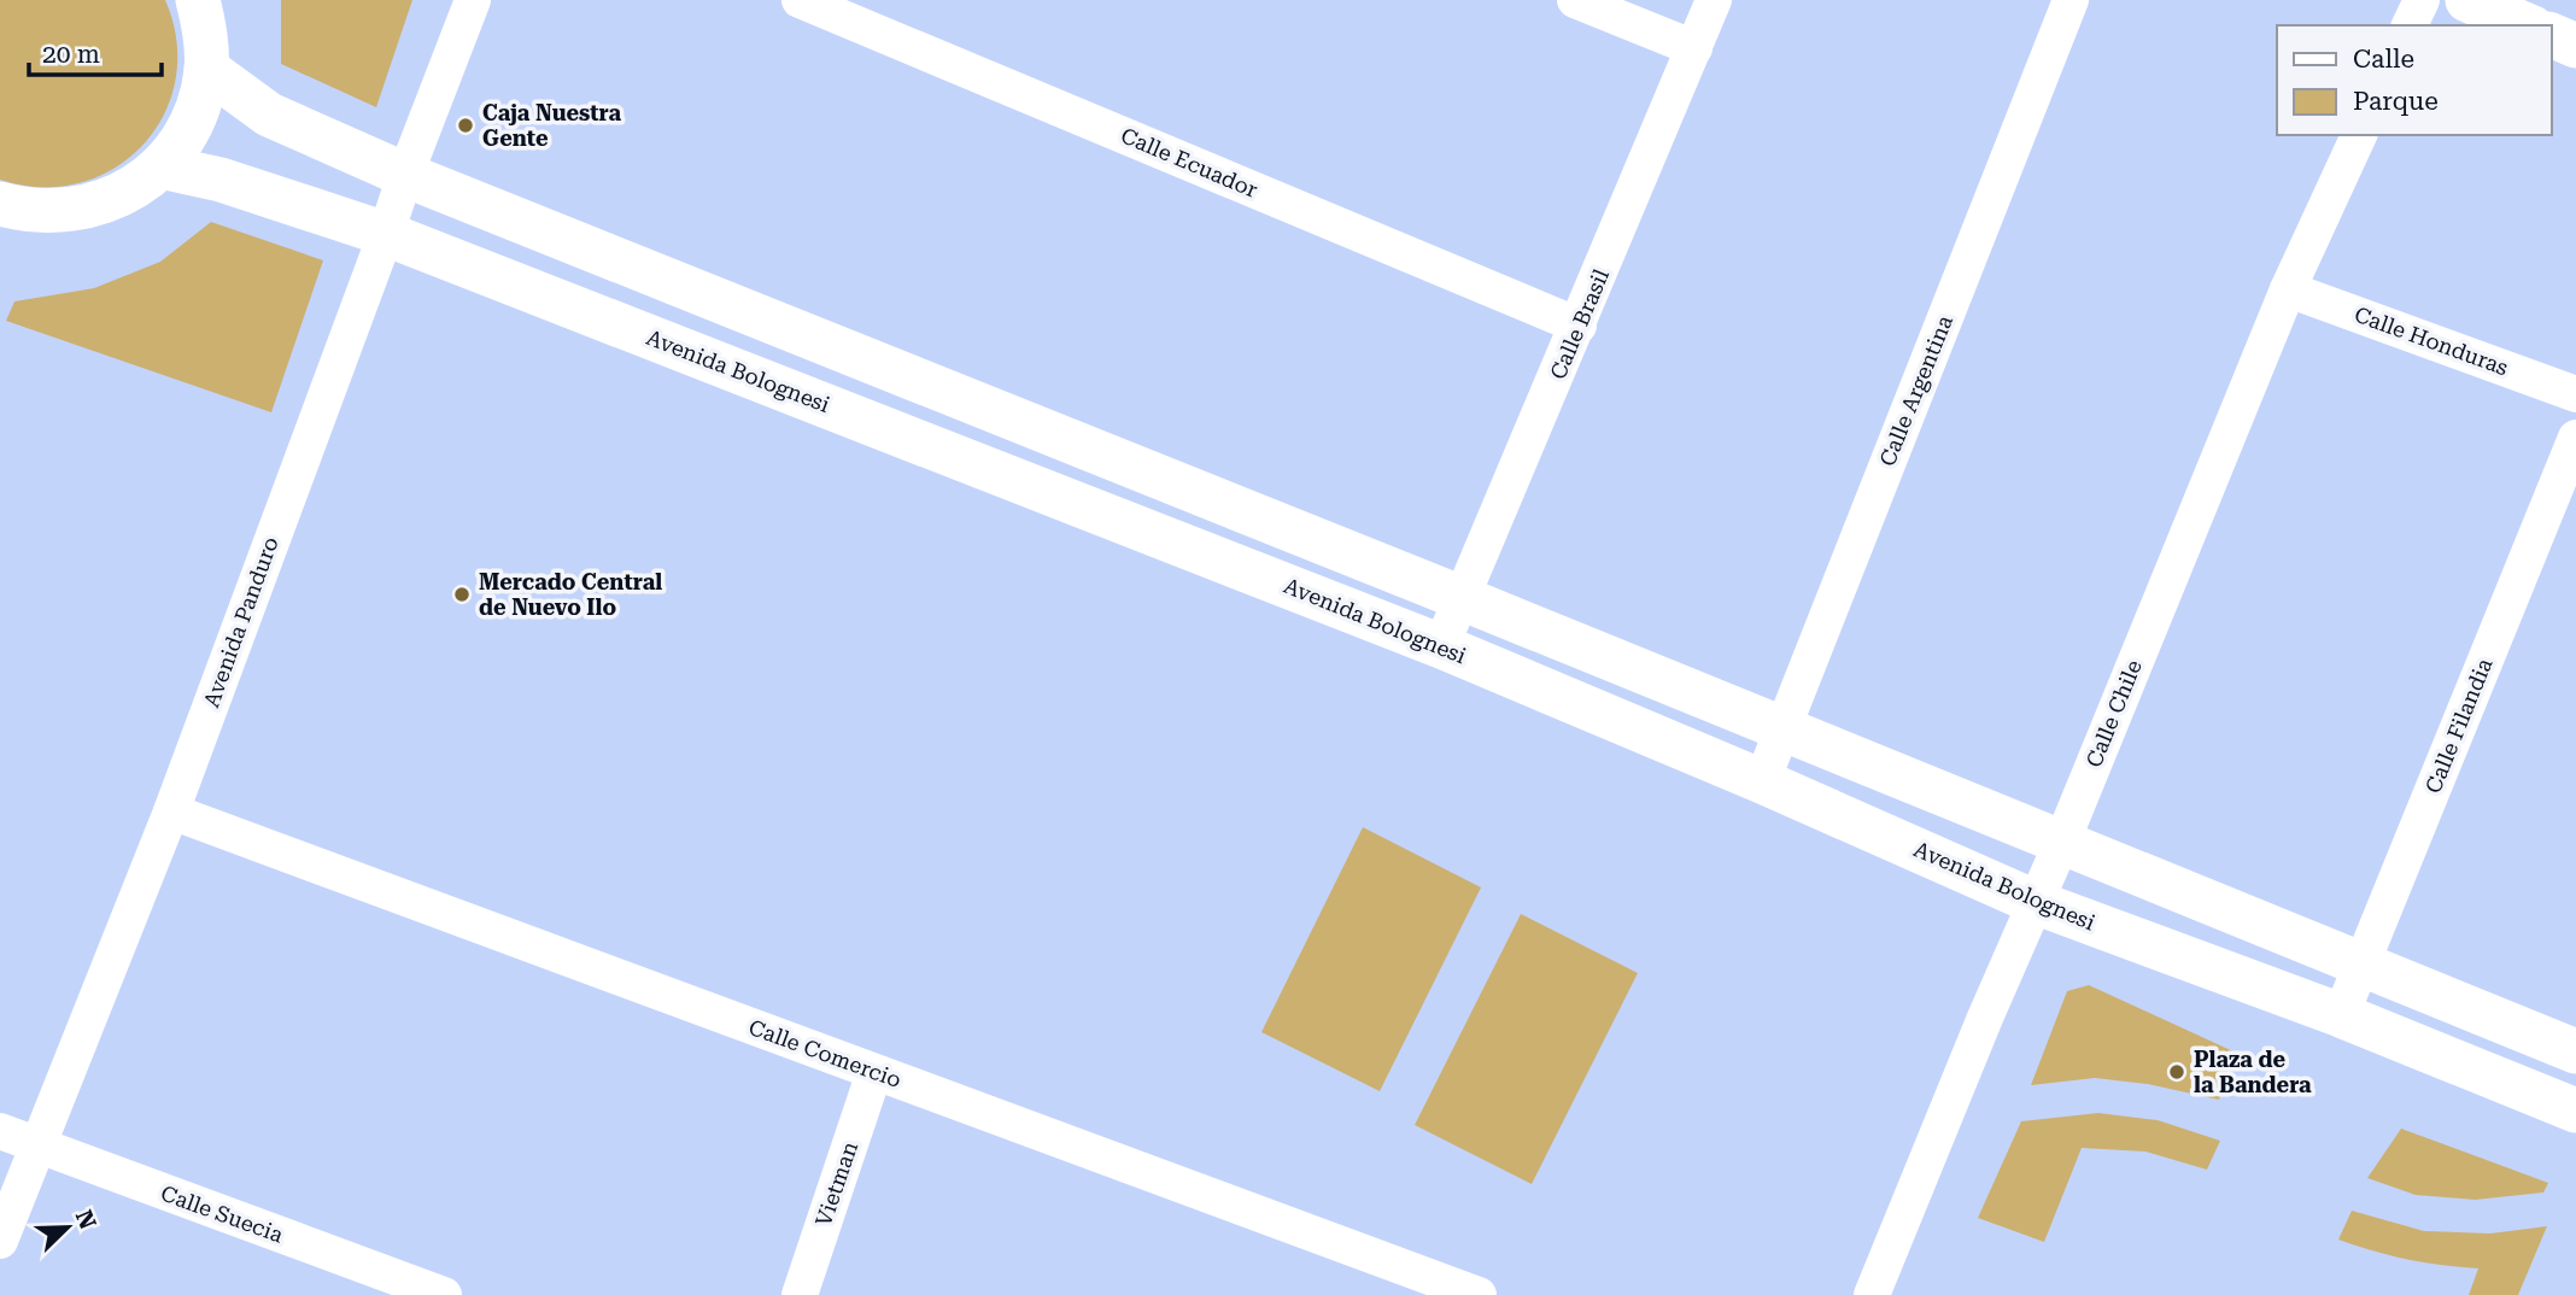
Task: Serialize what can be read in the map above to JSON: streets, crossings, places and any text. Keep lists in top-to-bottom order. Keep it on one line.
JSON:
{"streets":{"street":["Calle Ecuador","Calle Brasil","Calle Honduras","Avenida Bolognesi","Calle Argentina","Avenida Panduro","Calle Chile","Calle Filandia","Calle Comercio","Vietman","Calle Suecia"]},"crossings":[["Calle Ecuador","Calle Brasil"],["Calle Brasil","Avenida Bolognesi"],["Calle Honduras","Calle Chile"],["Avenida Bolognesi","Calle Argentina"],["Avenida Bolognesi","Avenida Panduro"],["Avenida Bolognesi","Calle Chile"],["Avenida Bolognesi","Calle Filandia"],["Avenida Panduro","Calle Comercio"],["Avenida Panduro","Calle Suecia"],["Calle Comercio","Vietman"]],"places":["Caja Nuestra Gente","Mercado Central de Nuevo Ilo","Plaza de la Bandera"],"legend":["Calle","Parque"],"scale_bar":"20 m","north":"top right"}
